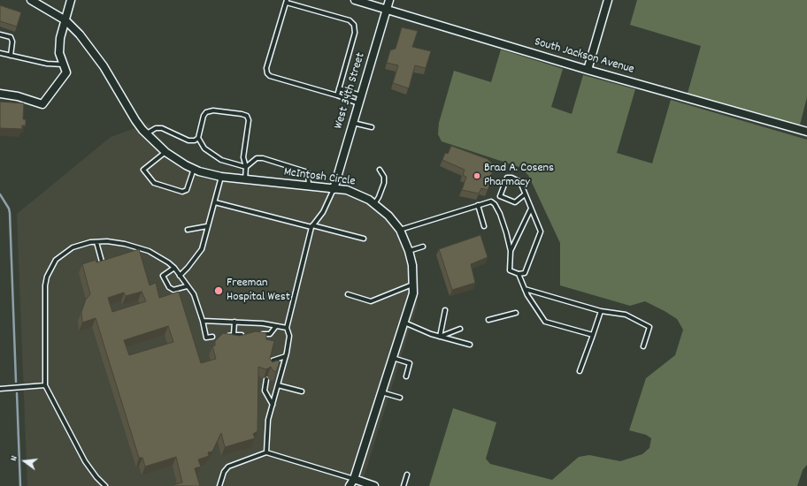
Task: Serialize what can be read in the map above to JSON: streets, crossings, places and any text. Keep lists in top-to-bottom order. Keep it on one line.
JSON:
{"streets":{"street":["South Jackson Avenue","West 34th Street","McIntosh Circle"]},"crossings":[["South Jackson Avenue","West 34th Street"],["West 34th Street","McIntosh Circle"]],"places":["Brad A. Cosens Pharmacy","Freeman Hospital West"],"north":"left"}
